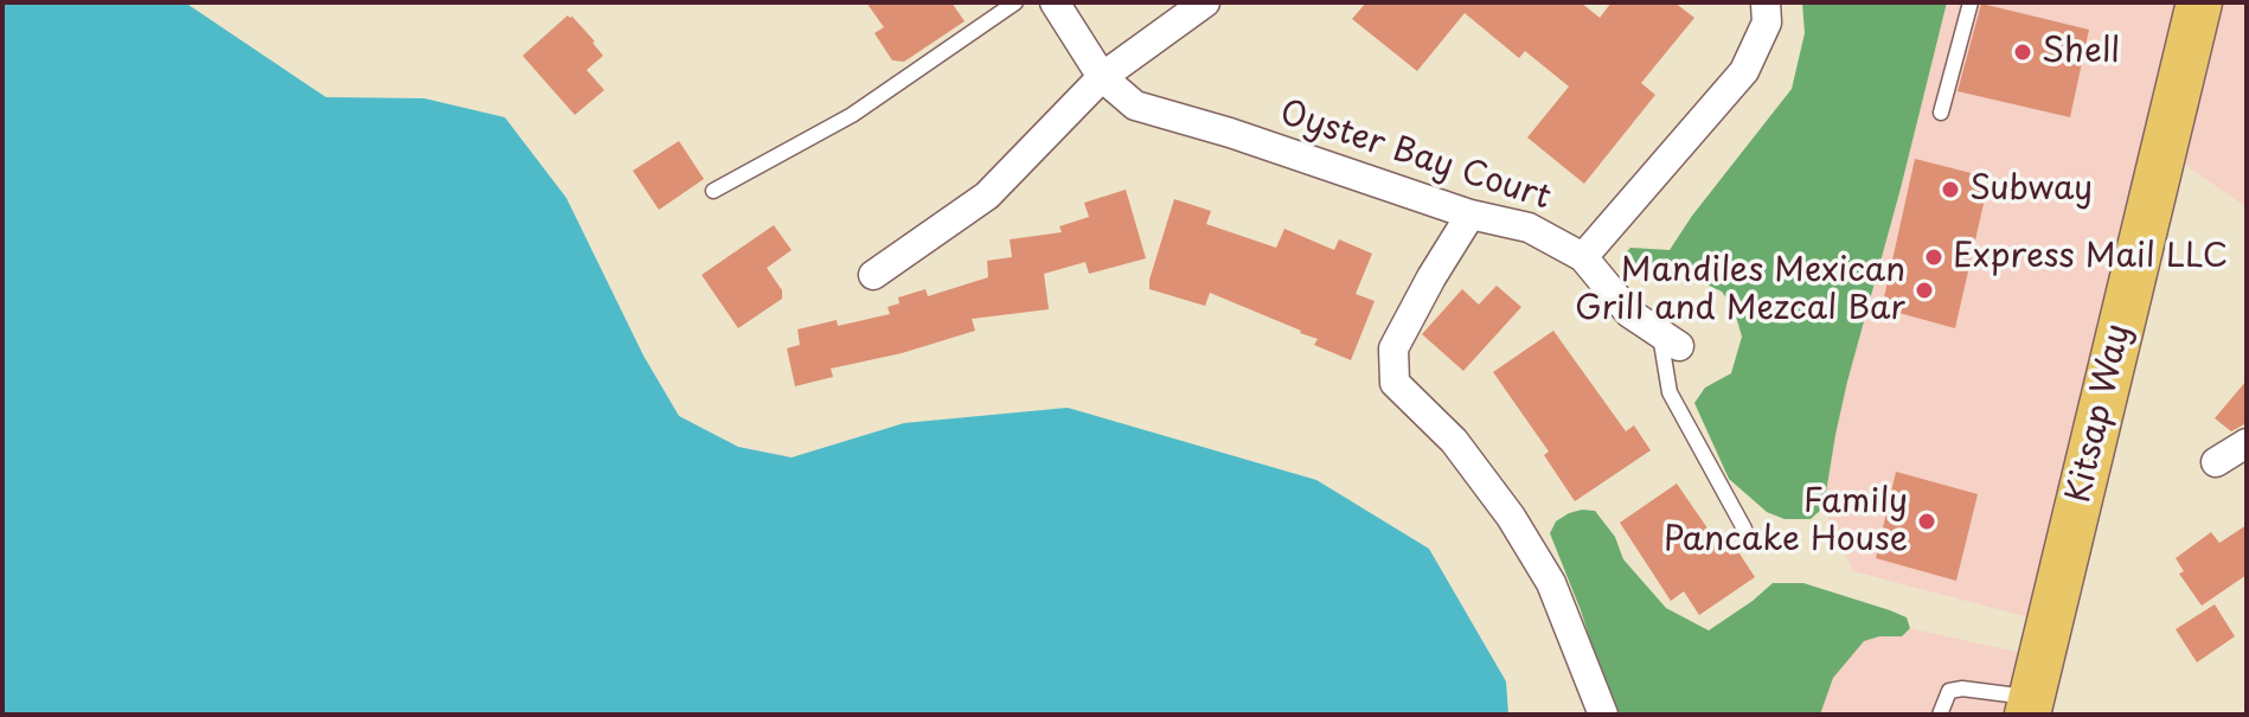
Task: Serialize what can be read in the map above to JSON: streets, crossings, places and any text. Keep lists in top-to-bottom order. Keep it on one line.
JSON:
{"streets":{"main road":["Kitsap Way"],"street":["Oyster Bay Court"]},"places":["Shell","Subway","Express Mail LLC","Mandiles Mexican Grill and Mezcal Bar","Family Pancake House"]}
